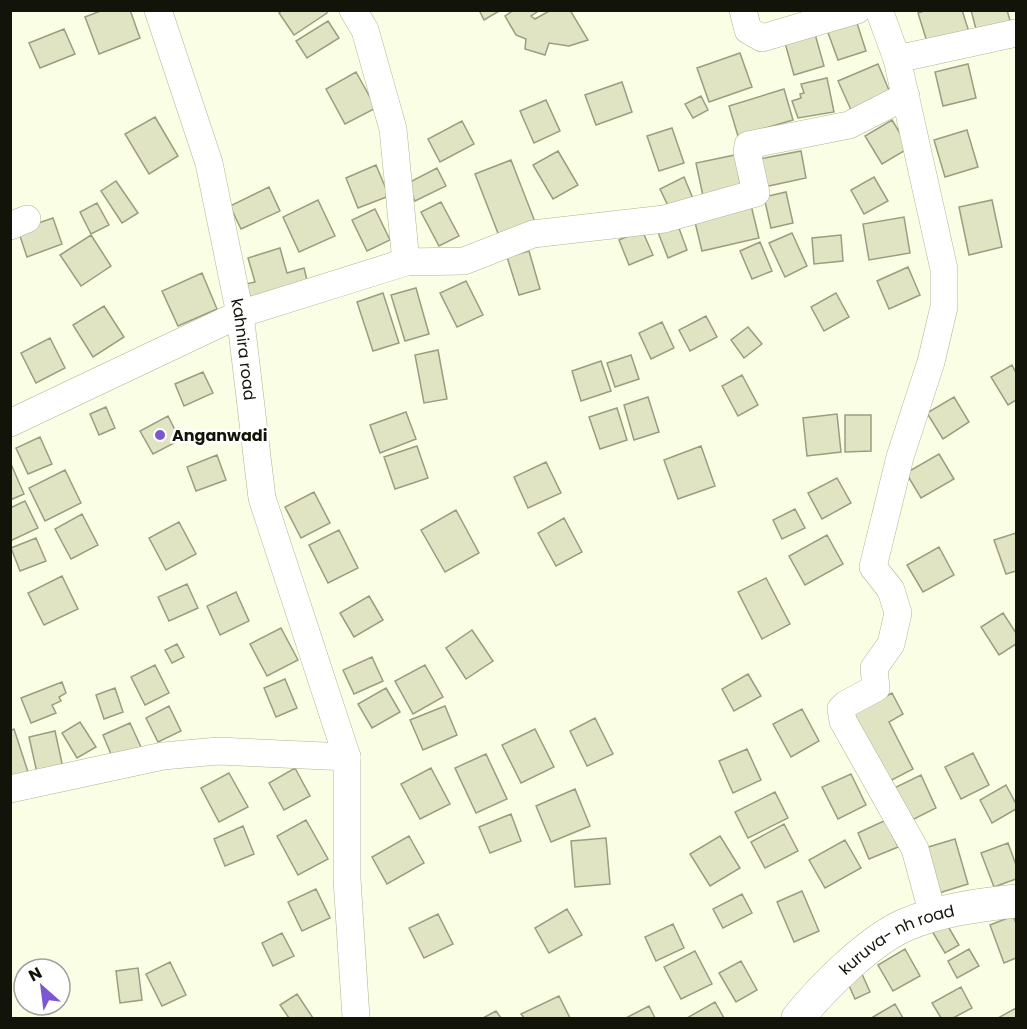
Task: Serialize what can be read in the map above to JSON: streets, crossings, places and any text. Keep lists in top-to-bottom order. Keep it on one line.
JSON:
{"streets":{"main road":["kuruva- nh road"],"street":["kahnira road"]},"places":["Anganwadi"],"north":"top left"}
